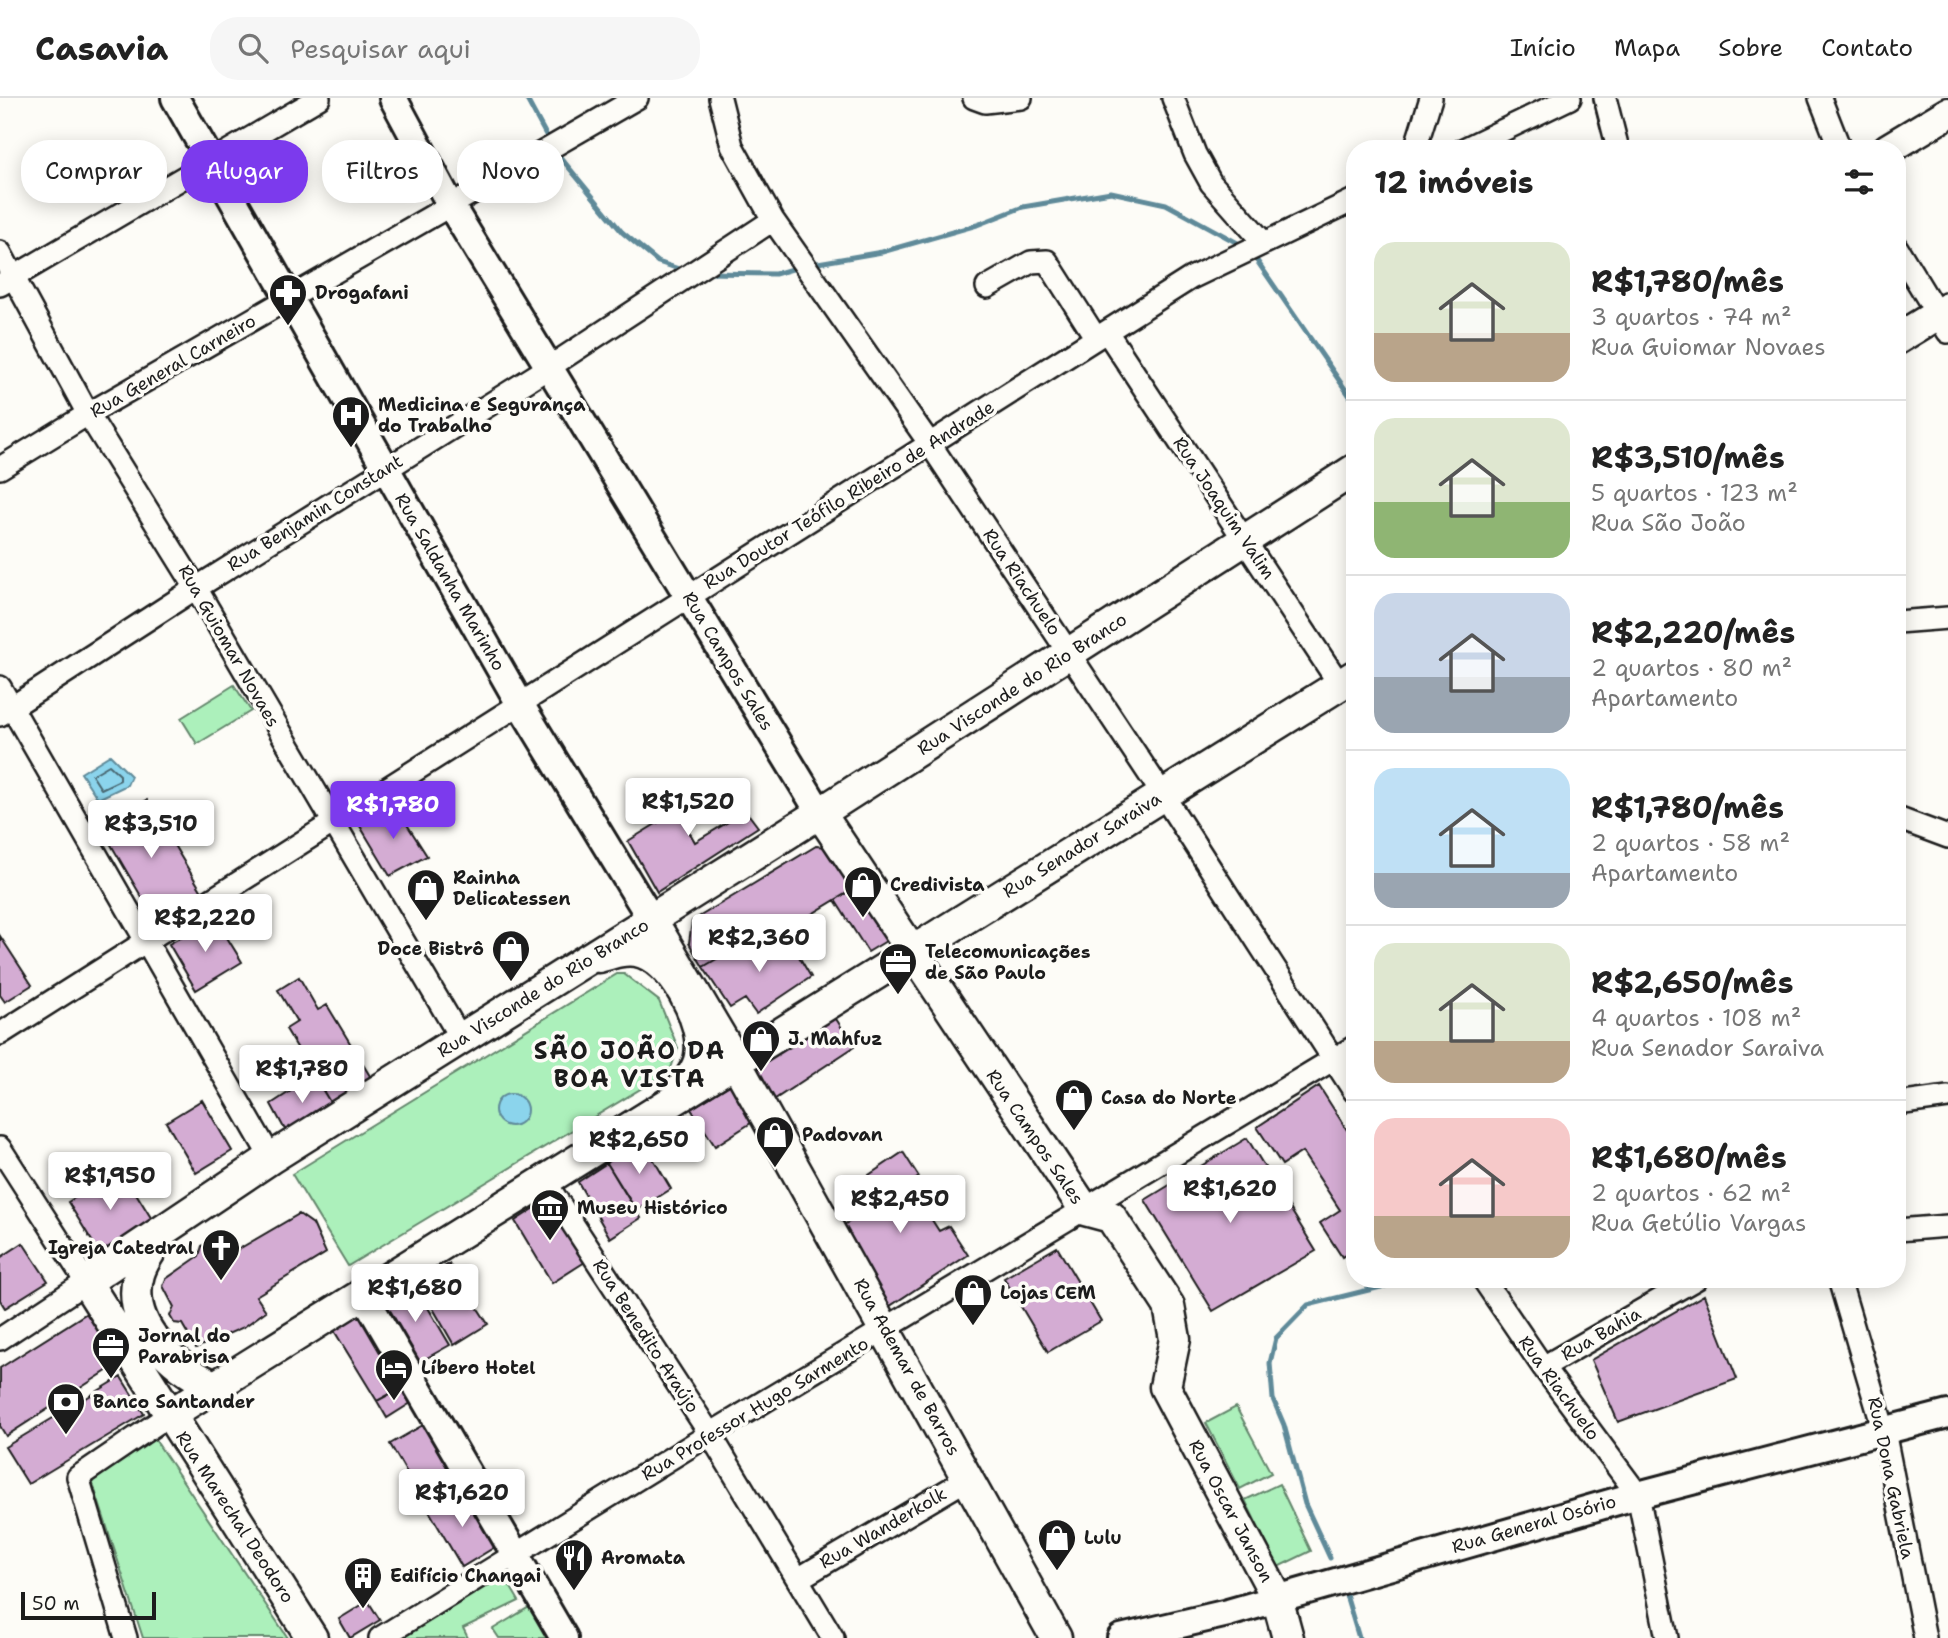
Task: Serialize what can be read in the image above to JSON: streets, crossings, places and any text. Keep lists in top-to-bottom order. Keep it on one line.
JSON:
{"streets":{"main road":["Rua Saldanha Marinho","Rua Campos Sales","Rua Visconde do Rio Branco","Rua Senador Saraiva","Rua Ademar de Barros","Rua Oscar Janson","Rua Marechal Deodoro"],"street":["Rua General Carneiro","Rua Doutor Teófilo Ribeiro de Andrade","Rua Joaquim Valim","Rua Benjamin Constant","Rua Riachuelo","Rua Guiomar Novaes","Rua Bahia","Rua Benedito Araújo","Rua Professor Hugo Sarmento","Rua Dona Gabriela","Rua General Osório","Rua Wanderkolk"]},"crossings":[["Rua General Carneiro","Rua Saldanha Marinho"],["Rua General Carneiro","Rua Guiomar Novaes"],["Rua General Carneiro","Rua Campos Sales"],["Rua Doutor Teófilo Ribeiro de Andrade","Rua Joaquim Valim"],["Rua Doutor Teófilo Ribeiro de Andrade","Rua Saldanha Marinho"],["Rua Doutor Teófilo Ribeiro de Andrade","Rua Riachuelo"],["Rua Doutor Teófilo Ribeiro de Andrade","Rua Guiomar Novaes"],["Rua Doutor Teófilo Ribeiro de Andrade","Rua Campos Sales"],["Rua Joaquim Valim","Rua Visconde do Rio Branco"],["Rua Benjamin Constant","Rua Saldanha Marinho"],["Rua Benjamin Constant","Rua Riachuelo"],["Rua Benjamin Constant","Rua Guiomar Novaes"],["Rua Benjamin Constant","Rua Campos Sales"],["Rua Saldanha Marinho","Rua Visconde do Rio Branco"],["Rua Saldanha Marinho","Rua Senador Saraiva"],["Rua Saldanha Marinho","Rua Ademar de Barros"],["Rua Riachuelo","Rua Visconde do Rio Branco"],["Rua Riachuelo","Rua Senador Saraiva"],["Rua Riachuelo","Rua Bahia"],["Rua Riachuelo","Rua Professor Hugo Sarmento"],["Rua Riachuelo","Rua General Osório"],["Rua Guiomar Novaes","Rua Visconde do Rio Branco"],["Rua Campos Sales","Rua Visconde do Rio Branco"],["Rua Campos Sales","Rua Senador Saraiva"],["Rua Campos Sales","Rua Professor Hugo Sarmento"],["Rua Campos Sales","Rua Oscar Janson"],["Rua Visconde do Rio Branco","Rua Marechal Deodoro"],["Rua Senador Saraiva","Rua Benedito Araújo"],["Rua Senador Saraiva","Rua Ademar de Barros"],["Rua Senador Saraiva","Rua Marechal Deodoro"],["Rua Benedito Araújo","Rua Professor Hugo Sarmento"],["Rua Benedito Araújo","Rua Wanderkolk"],["Rua Ademar de Barros","Rua Professor Hugo Sarmento"],["Rua Ademar de Barros","Rua Wanderkolk"],["Rua Professor Hugo Sarmento","Rua Oscar Janson"],["Rua Dona Gabriela","Rua General Osório"],["Rua Oscar Janson","Rua General Osório"]],"districts":["SÃO JOÃO DA BOA VISTA"],"places":{"pharmacy":["Drogafani"],"hospital":["Medicina e Segurança do Trabalho"],"shop":["Credivista","Rainha Delicatessen","Doce Bistrô","J. Mahfuz","Casa do Norte","Padovan","Lojas CEM","Lulu"],"office":["Telecomunicações de São Paulo","Jornal do Parabrisa"],"museum":["Museu Histórico"],"church":["Igreja Catedral"],"hotel":["Líbero Hotel"],"bank":["Banco Santander"],"restaurant":["Aromata"],"building":["Edifício Changai"]},"scale_bar":"50 m","page":{"header":"Casavia","search":"Pesquisar aqui","nav":["Início","Mapa","Sobre","Contato"],"chip":["Comprar","Alugar","Filtros","Novo"],"heading":"12 imóveis","list":[{"name":"R$1,780/mês","note":"3 quartos · 74 m² · Rua Guiomar Novaes"},{"name":"R$3,510/mês","note":"5 quartos · 123 m² · Rua São João"},{"name":"R$2,220/mês","note":"2 quartos · 80 m² · Apartamento"},{"name":"R$1,780/mês","note":"2 quartos · 58 m² · Apartamento"},{"name":"R$2,650/mês","note":"4 quartos · 108 m² · Rua Senador Saraiva"},{"name":"R$1,680/mês","note":"2 quartos · 62 m² · Rua Getúlio Vargas"}],"price":["R$1,520","R$1,780","R$3,510","R$2,220","R$2,360","R$1,780","R$2,650","R$1,950","R$1,620","R$2,450","R$1,680","R$1,620"],"scale":"50 m"}}
